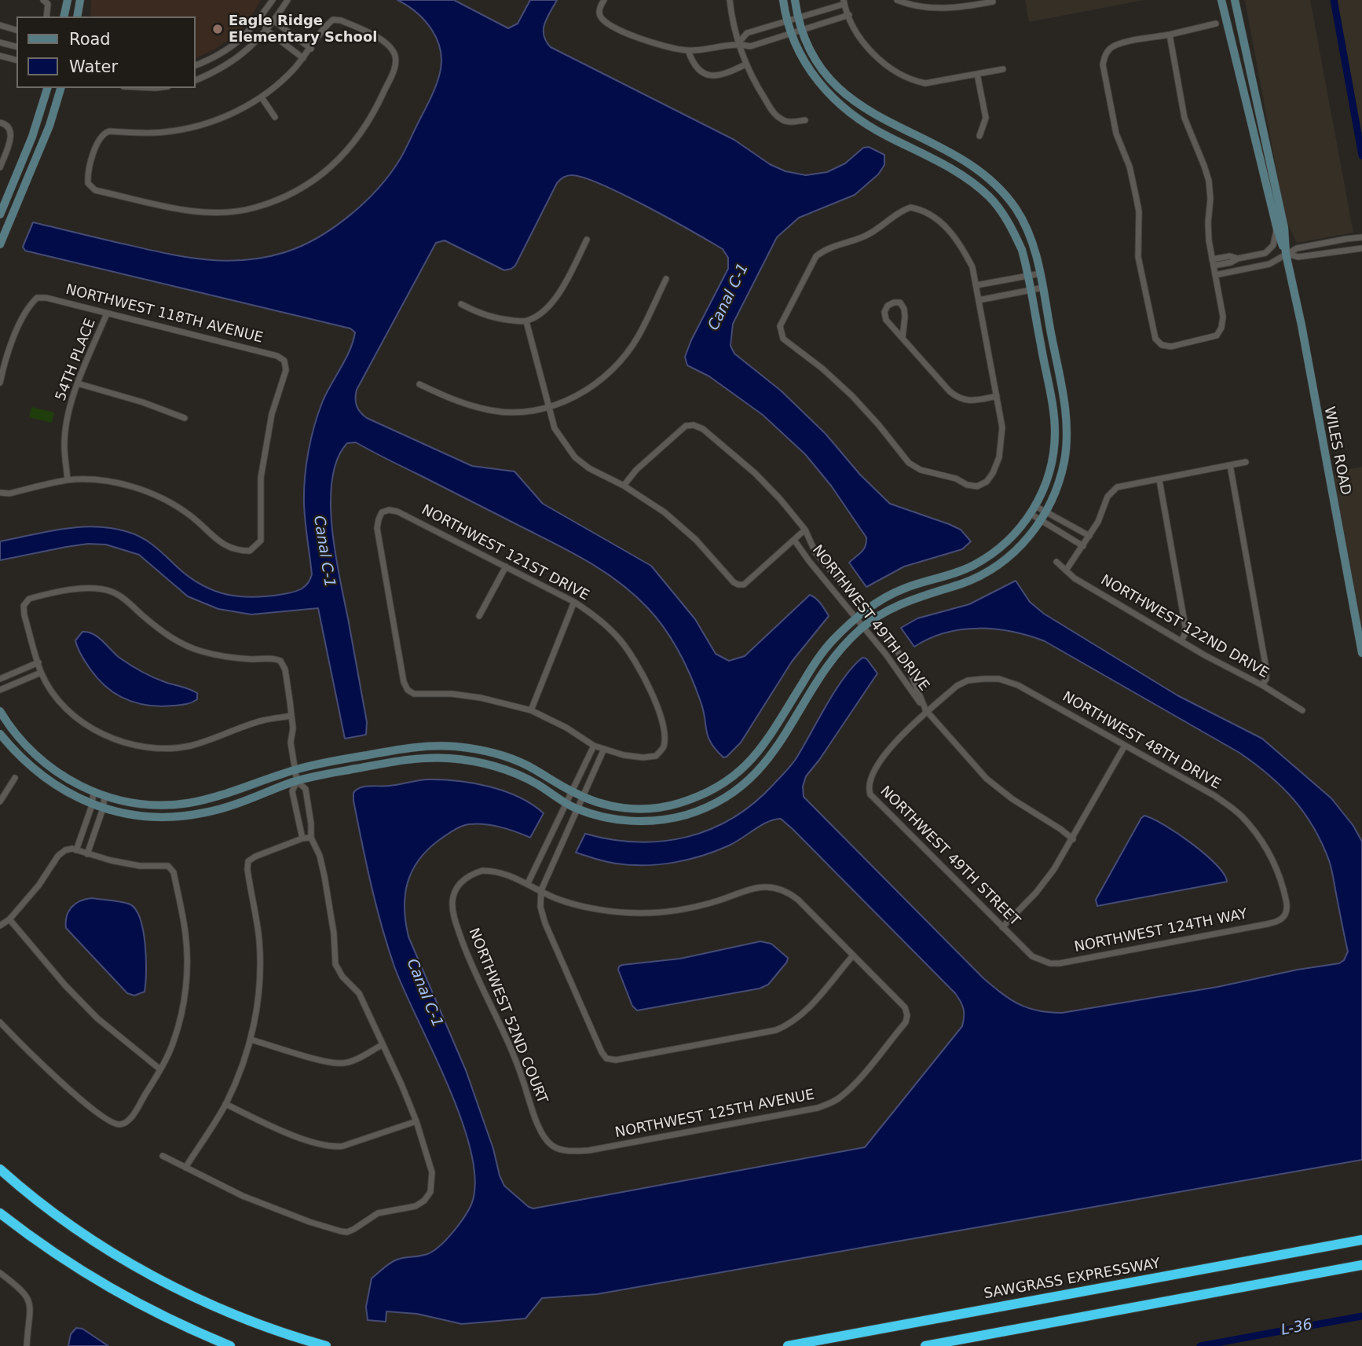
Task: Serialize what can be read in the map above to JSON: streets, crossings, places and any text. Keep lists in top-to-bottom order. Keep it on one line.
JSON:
{"streets":{"highway":["SAWGRASS EXPRESSWAY"],"street":["NORTHWEST 118TH AVENUE","54TH PLACE","WILES ROAD","NORTHWEST 121ST DRIVE","NORTHWEST 49TH DRIVE","NORTHWEST 122ND DRIVE","NORTHWEST 48TH DRIVE","NORTHWEST 49TH STREET","NORTHWEST 124TH WAY","NORTHWEST 52ND COURT","NORTHWEST 125TH AVENUE"]},"crossings":[["NORTHWEST 118TH AVENUE","54TH PLACE"],["NORTHWEST 49TH DRIVE","NORTHWEST 48TH DRIVE"],["NORTHWEST 49TH DRIVE","NORTHWEST 49TH STREET"],["NORTHWEST 48TH DRIVE","NORTHWEST 49TH STREET"],["NORTHWEST 48TH DRIVE","NORTHWEST 124TH WAY"],["NORTHWEST 49TH STREET","NORTHWEST 124TH WAY"],["NORTHWEST 52ND COURT","NORTHWEST 125TH AVENUE"]],"water":["Canal C-1","L-36"],"places":["Eagle Ridge Elementary School"],"legend":["Road","Water"]}
